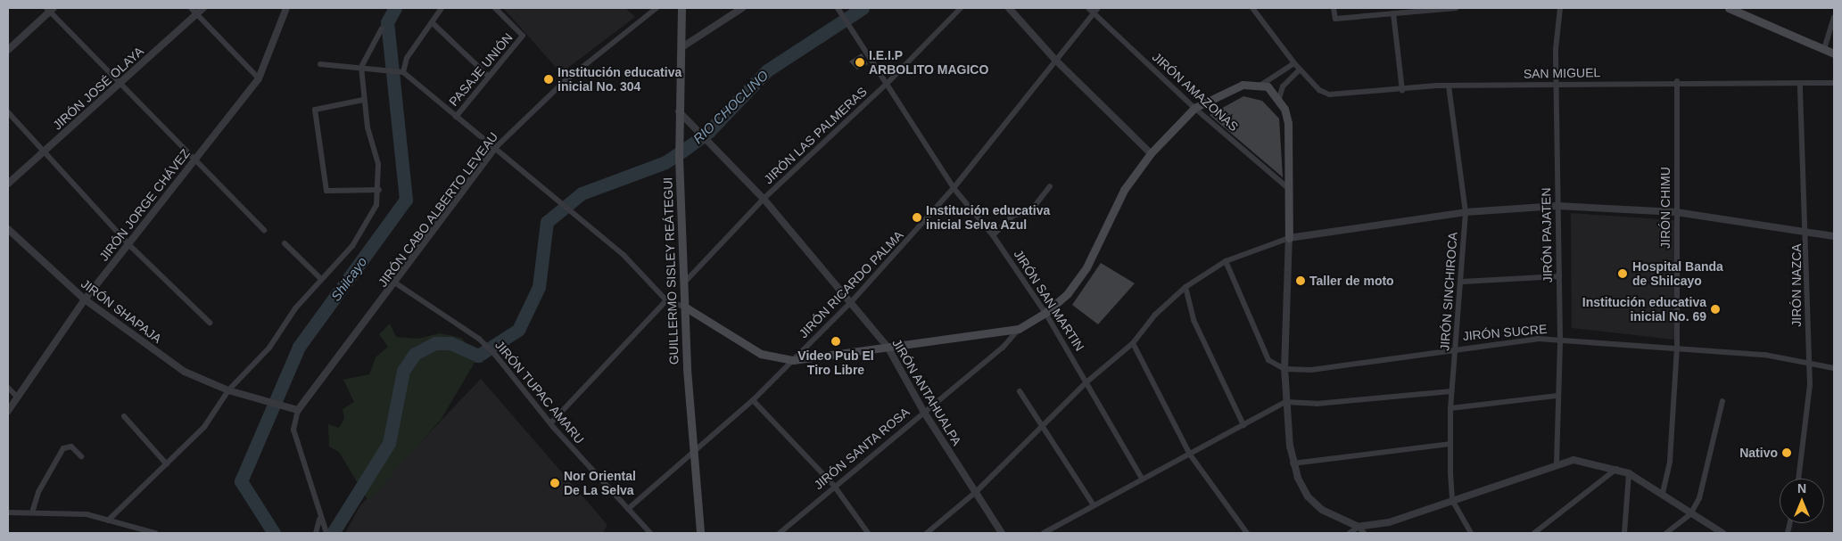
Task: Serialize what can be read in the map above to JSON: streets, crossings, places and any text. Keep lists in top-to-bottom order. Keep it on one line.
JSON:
{"streets":{"main road":["GUILLERMO SISLEY REÁTEGUI"],"street":["PASAJE UNIÓN","SAN MIGUEL","JIRÓN JOSÉ OLAYA","JIRÓN AMAZONAS","JIRÓN LAS PALMERAS","JIRÓN JORGE CHÁVEZ","JIRÓN CHIMU","JIRÓN CABO ALBERTO LEVEAU","JIRÓN PAJATEN","JIRÓN RICARDO PALMA","JIRÓN NAZCA","JIRÓN SINCHIROCA","JIRÓN SAN MARTIN","JIRÓN SHAPAJA","JIRÓN SUCRE","JIRÓN TUPAC AMARU","JIRÓN ANTAHUALPA","JIRÓN SANTA ROSA"]},"crossings":[["SAN MIGUEL","JIRÓN CHIMU"],["SAN MIGUEL","JIRÓN PAJATEN"],["SAN MIGUEL","JIRÓN NAZCA"],["SAN MIGUEL","JIRÓN SINCHIROCA"],["JIRÓN AMAZONAS","JIRÓN RICARDO PALMA"],["JIRÓN LAS PALMERAS","GUILLERMO SISLEY REÁTEGUI"],["JIRÓN LAS PALMERAS","JIRÓN SAN MARTIN"],["JIRÓN LAS PALMERAS","JIRÓN ANTAHUALPA"],["JIRÓN JORGE CHÁVEZ","JIRÓN SHAPAJA"],["JIRÓN CHIMU","JIRÓN SUCRE"],["JIRÓN CABO ALBERTO LEVEAU","JIRÓN SHAPAJA"],["JIRÓN CABO ALBERTO LEVEAU","JIRÓN TUPAC AMARU"],["JIRÓN PAJATEN","JIRÓN SUCRE"],["GUILLERMO SISLEY REÁTEGUI","JIRÓN RICARDO PALMA"],["GUILLERMO SISLEY REÁTEGUI","JIRÓN ANTAHUALPA"],["JIRÓN RICARDO PALMA","JIRÓN SAN MARTIN"],["JIRÓN RICARDO PALMA","JIRÓN TUPAC AMARU"],["JIRÓN RICARDO PALMA","JIRÓN ANTAHUALPA"],["JIRÓN NAZCA","JIRÓN SUCRE"],["JIRÓN SINCHIROCA","JIRÓN SUCRE"],["JIRÓN ANTAHUALPA","JIRÓN SANTA ROSA"]],"water":["RIO CHOCLINO","Shilcayo"],"places":["I.E.I.P ARBOLITO MAGICO","Institución educativa inicial No. 304","Institución educativa inicial Selva Azul","Hospital Banda de Shilcayo","Taller de moto","Institución educativa inicial No. 69","Video Pub El Tiro Libre","Nativo","Nor Oriental De La Selva"],"north":"top"}
